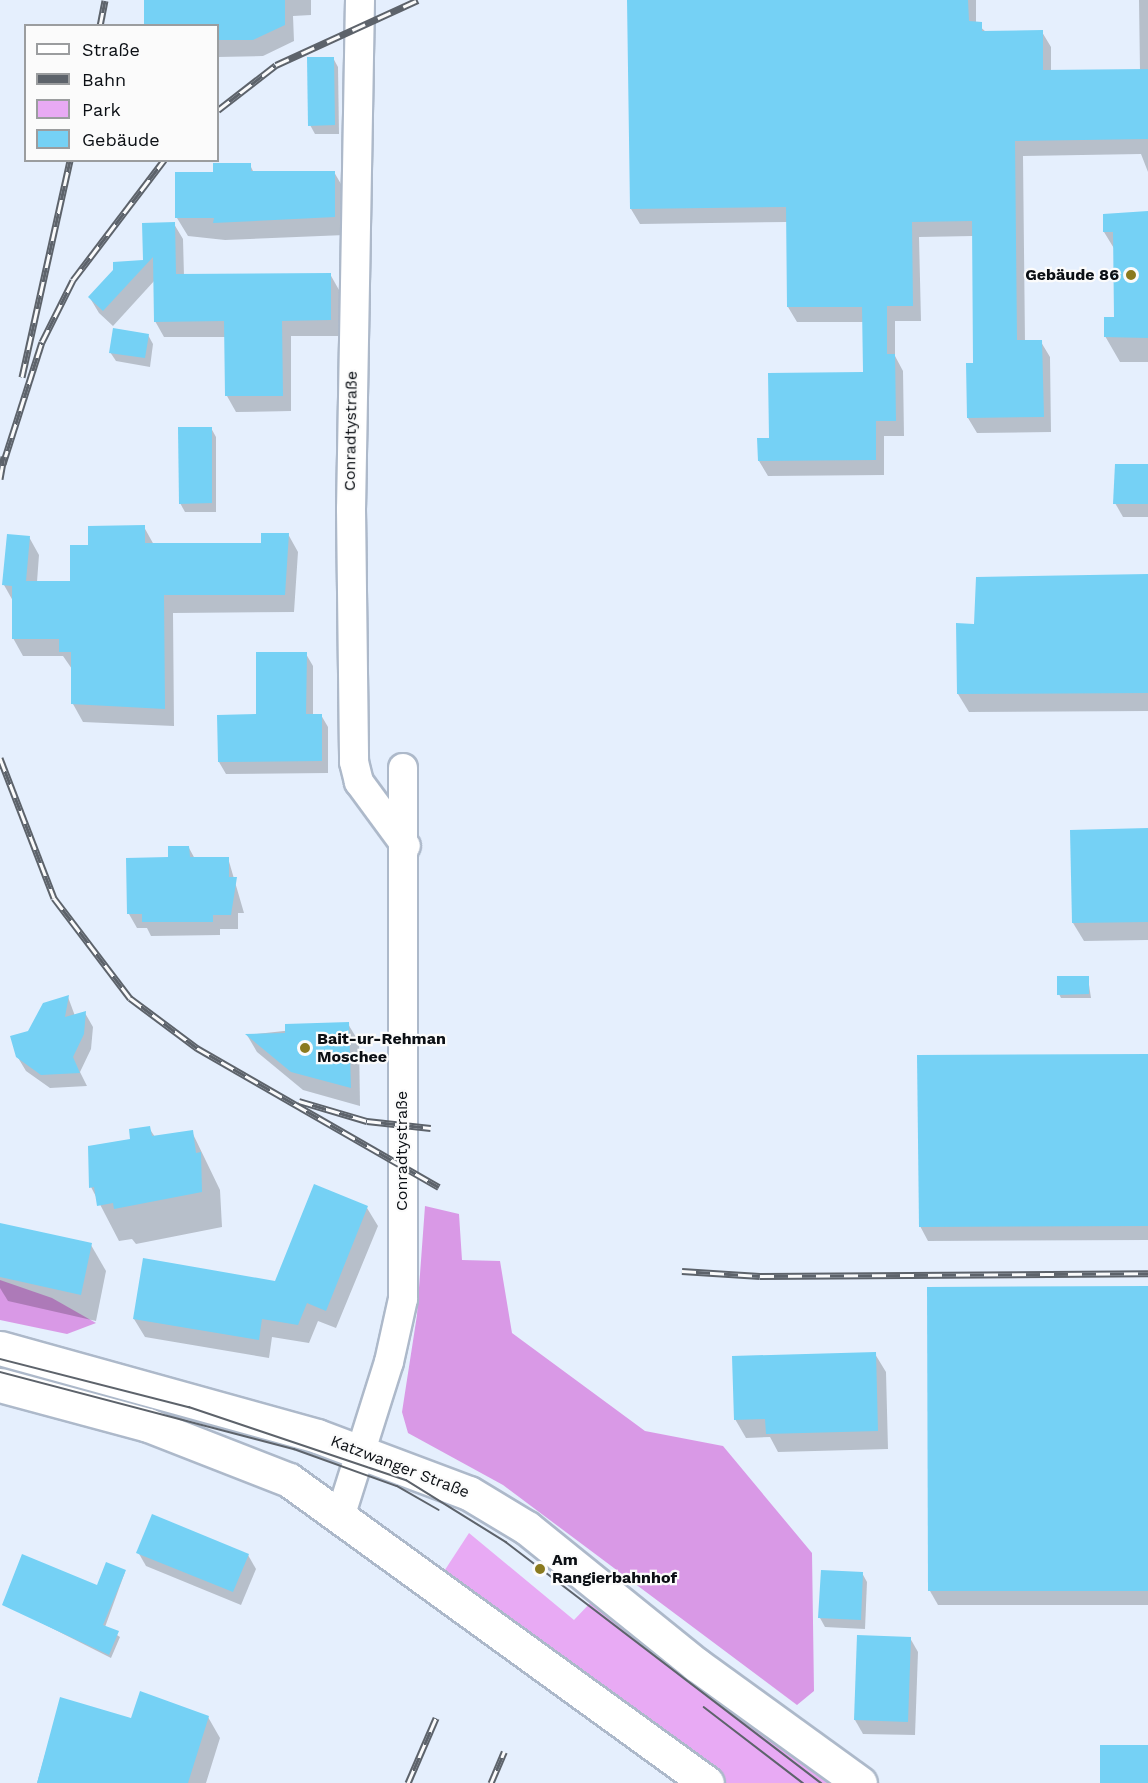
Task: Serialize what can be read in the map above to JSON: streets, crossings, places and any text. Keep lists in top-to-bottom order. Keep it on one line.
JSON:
{"streets":{"main road":["Katzwanger Straße"],"street":["Conradtystraße"]},"crossings":[["Conradtystraße","Katzwanger Straße"]],"places":["Gebäude 86","Bait-ur-Rehman Moschee","Am Rangierbahnhof"],"legend":["Straße","Bahn","Park","Gebäude"]}
